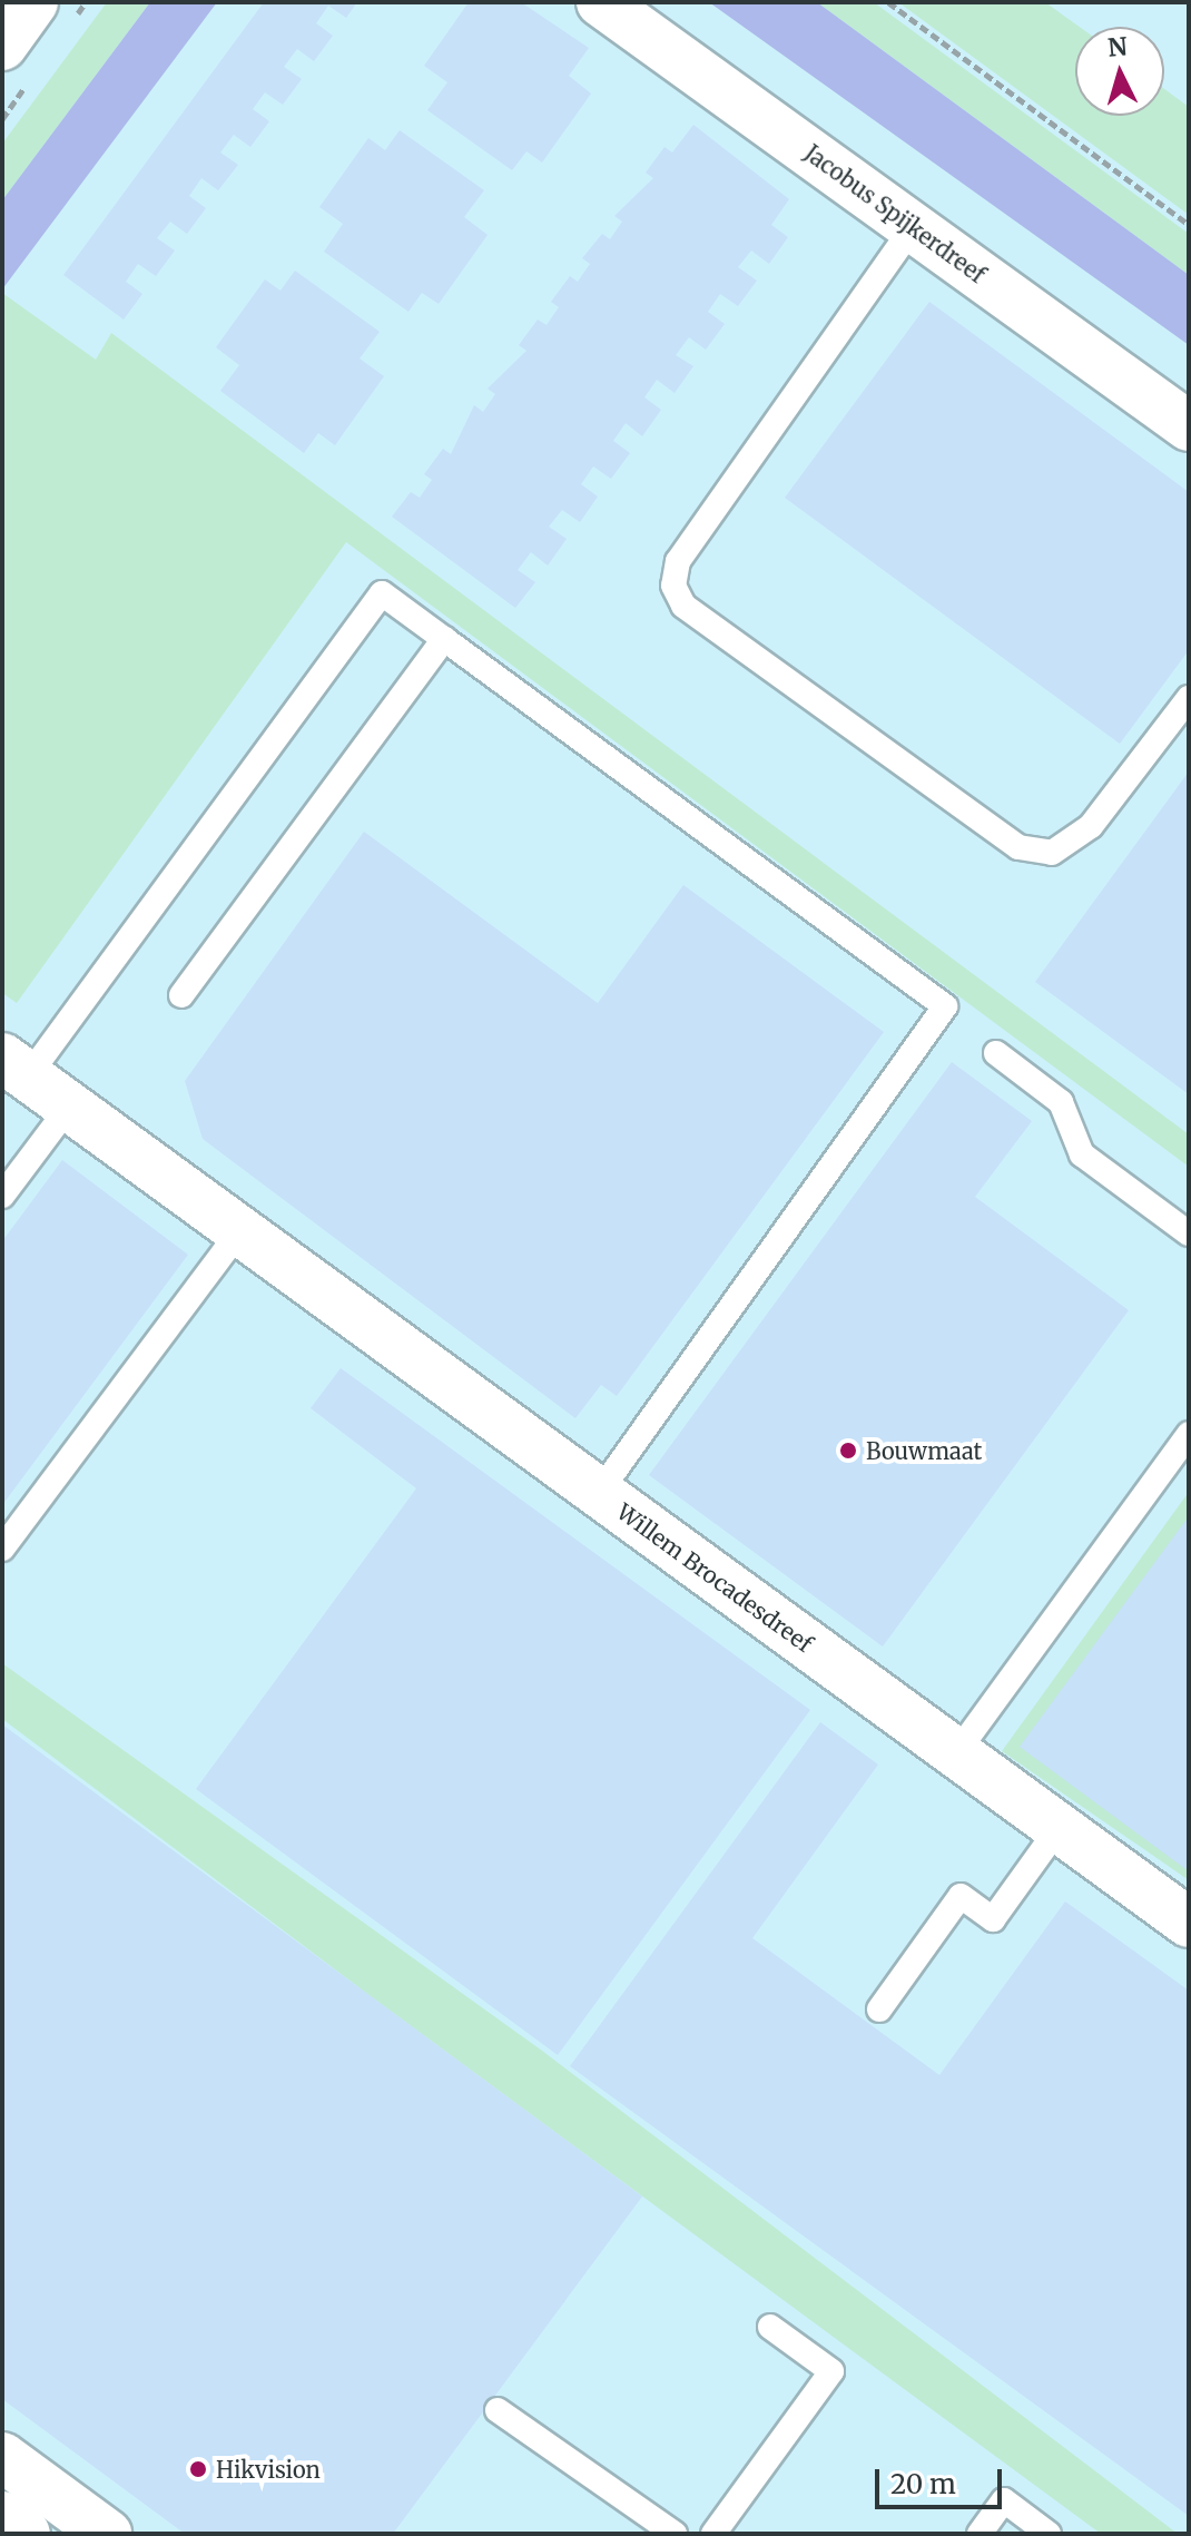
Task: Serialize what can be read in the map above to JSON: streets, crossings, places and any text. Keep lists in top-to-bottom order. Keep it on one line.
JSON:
{"streets":{"street":["Jacobus Spijkerdreef","Willem Brocadesdreef"]},"places":["Bouwmaat","Hikvision"],"scale_bar":"20 m","north":"top"}
